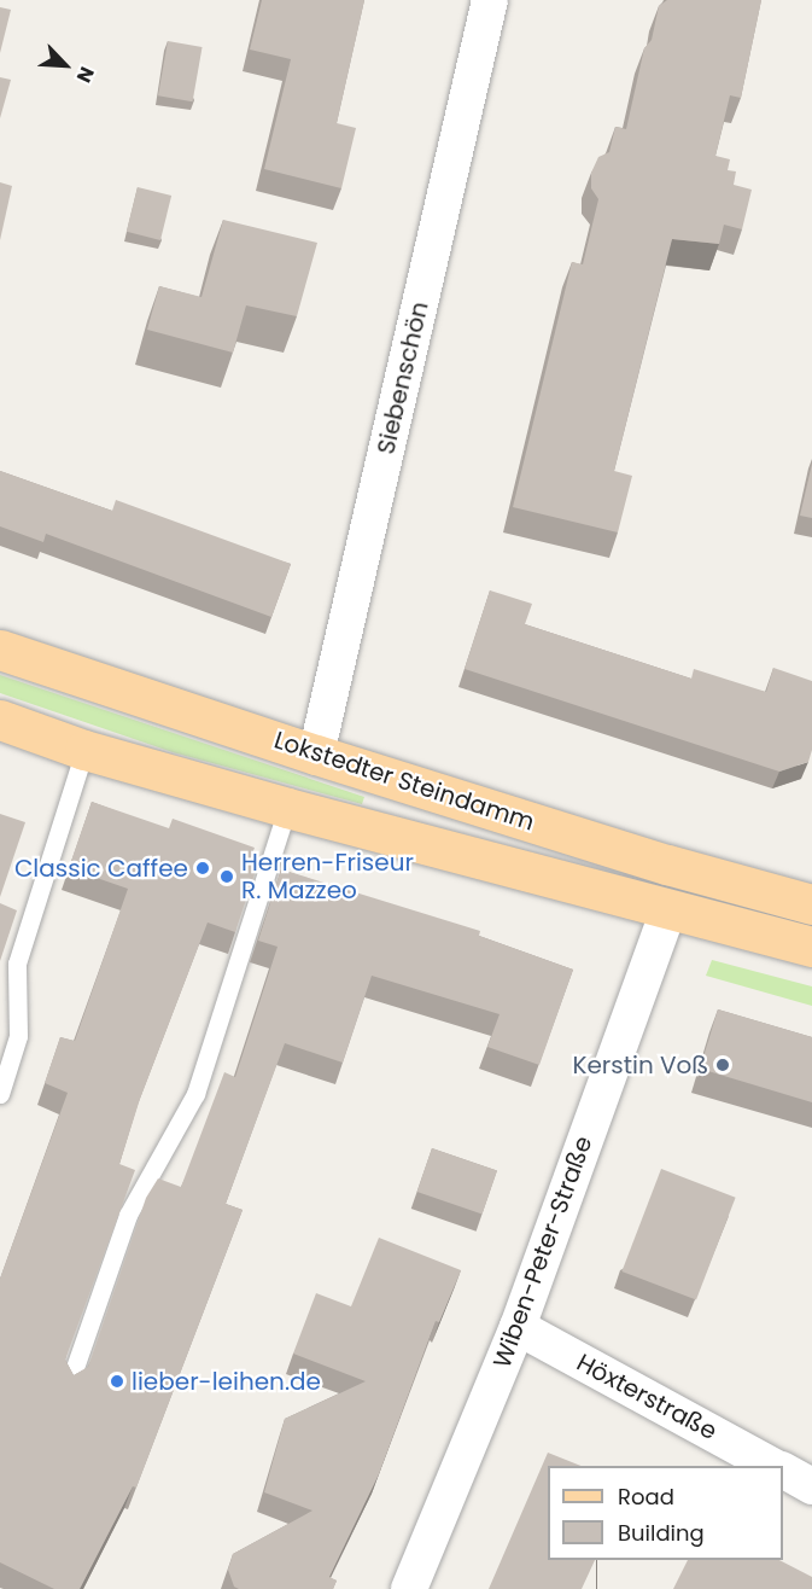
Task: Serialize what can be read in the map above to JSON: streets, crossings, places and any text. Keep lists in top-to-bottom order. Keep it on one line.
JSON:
{"streets":{"main road":["Lokstedter Steindamm"],"street":["Siebenschön","Wiben-Peter-Straße","Höxterstraße"]},"crossings":[["Siebenschön","Lokstedter Steindamm"],["Lokstedter Steindamm","Wiben-Peter-Straße"],["Wiben-Peter-Straße","Höxterstraße"]],"places":["Classic Caffee","Herren-Friseur R. Mazzeo","Kerstin Voß","lieber-leihen.de"],"legend":["Road","Building"],"north":"bottom right"}
